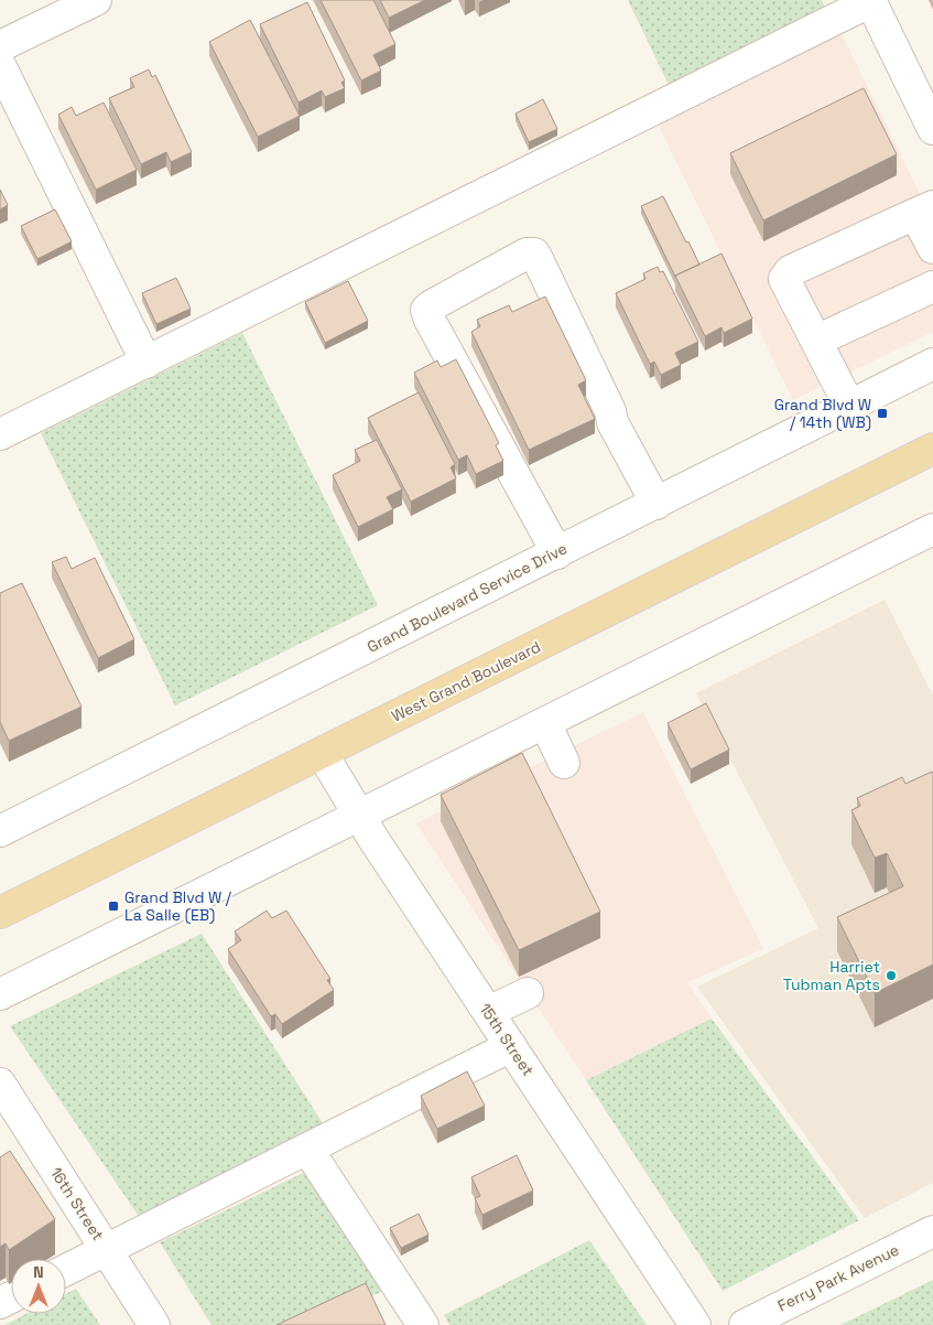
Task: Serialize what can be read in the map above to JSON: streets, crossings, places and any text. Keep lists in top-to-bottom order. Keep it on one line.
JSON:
{"streets":{"main road":["West Grand Boulevard"],"street":["Grand Boulevard Service Drive","15th Street","16th Street","Ferry Park Avenue"]},"crossings":[["West Grand Boulevard","15th Street"]],"places":{"transit":["Grand Blvd W / 14th (WB)","Grand Blvd W / La Salle (EB)"],"other":["Harriet Tubman Apts"]},"north":"top"}
